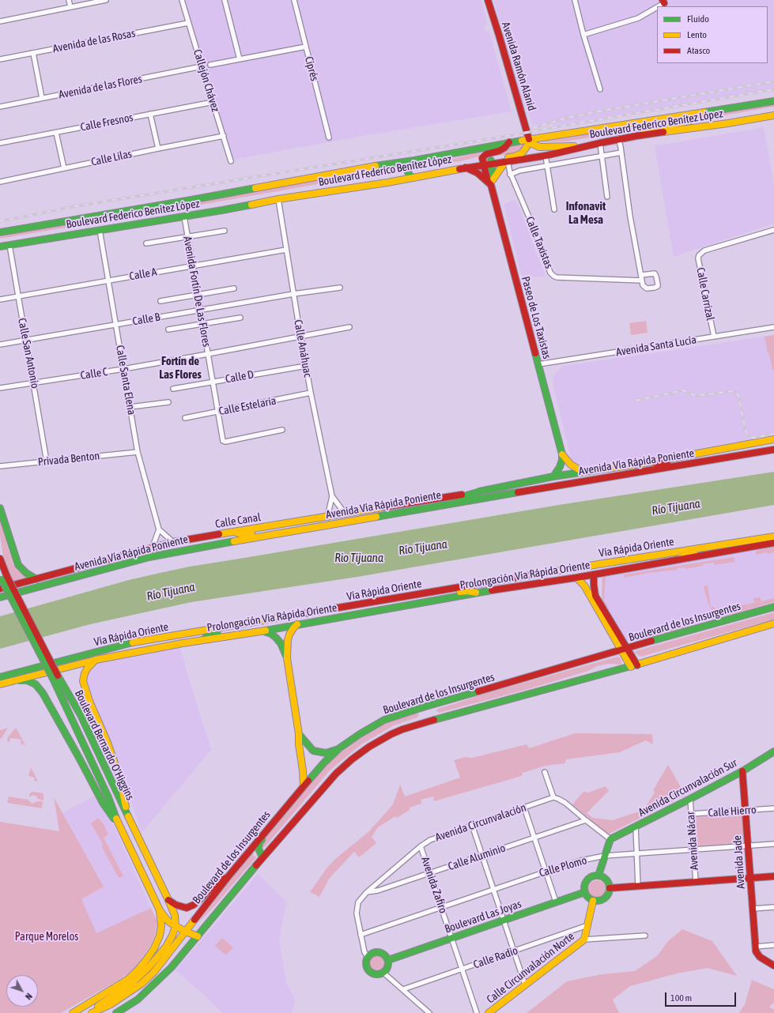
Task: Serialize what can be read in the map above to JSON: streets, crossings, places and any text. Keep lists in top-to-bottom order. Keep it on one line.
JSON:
{"streets":{"main road":["Avenida Ramón Alanid","Boulevard Federico Benítez López","Paseo de Los Taxistas","Avenida Vía Rápida Poniente","Calle Canal","Vía Rápida Oriente","Prolongación Vía Rápida Oriente","Boulevard de los Insurgentes","Boulevard Bernardo O'Higgins","Avenida Circunvalación Sur","Avenida Jade","Boulevard Las Joyas","Calle Circunvalación Norte"],"street":["Avenida de las Rosas","Ciprés","Callejón Chávez","Avenida de las Flores","Calle Fresnos","Calle Lilas","Calle Taxistas","Calle A","Avenida Fortín De Las Flores","Calle Carrizal","Calle B","Avenida Santa Lucía","Calle Anáhuac","Calle San Antonio","Calle C","Calle D","Calle Santa Elena","Calle Estelaria","Privada Benton","Calle Hierro","Avenida Circunvalación","Avenida Nácar","Calle Aluminio","Calle Plomo","Avenida Zafiro","Calle Radio"]},"crossings":[["Avenida de las Rosas","Callejón Chávez"],["Avenida Ramón Alanid","Boulevard Federico Benítez López"],["Callejón Chávez","Avenida de las Flores"],["Callejón Chávez","Calle Fresnos"],["Callejón Chávez","Calle Lilas"],["Boulevard Federico Benítez López","Calle Taxistas"],["Boulevard Federico Benítez López","Avenida Fortín De Las Flores"],["Boulevard Federico Benítez López","Paseo de Los Taxistas"],["Boulevard Federico Benítez López","Calle Anáhuac"],["Boulevard Federico Benítez López","Calle San Antonio"],["Boulevard Federico Benítez López","Calle Santa Elena"],["Calle A","Avenida Fortín De Las Flores"],["Calle A","Calle Anáhuac"],["Calle A","Calle San Antonio"],["Calle A","Calle Santa Elena"],["Avenida Fortín De Las Flores","Calle B"],["Avenida Fortín De Las Flores","Calle C"],["Avenida Fortín De Las Flores","Calle D"],["Avenida Fortín De Las Flores","Calle Estelaria"],["Calle Carrizal","Avenida Santa Lucía"],["Paseo de Los Taxistas","Avenida Santa Lucía"],["Paseo de Los Taxistas","Avenida Vía Rápida Poniente"],["Calle B","Calle Anáhuac"],["Calle B","Calle San Antonio"],["Calle B","Calle Santa Elena"],["Calle Anáhuac","Calle C"],["Calle Anáhuac","Calle D"],["Calle Anáhuac","Calle Estelaria"],["Calle Anáhuac","Calle Canal"],["Calle San Antonio","Calle C"],["Calle San Antonio","Privada Benton"],["Calle C","Calle Santa Elena"],["Calle Santa Elena","Privada Benton"],["Avenida Vía Rápida Poniente","Calle Canal"],["Vía Rápida Oriente","Prolongación Vía Rápida Oriente"],["Boulevard de los Insurgentes","Boulevard Bernardo O'Higgins"],["Avenida Circunvalación Sur","Avenida Nácar"],["Avenida Circunvalación Sur","Avenida Jade"],["Calle Hierro","Avenida Nácar"],["Calle Hierro","Avenida Jade"],["Avenida Circunvalación","Calle Aluminio"],["Avenida Circunvalación","Calle Plomo"],["Avenida Circunvalación","Avenida Zafiro"],["Avenida Circunvalación","Boulevard Las Joyas"],["Avenida Nácar","Calle Plomo"],["Calle Aluminio","Avenida Zafiro"],["Avenida Jade","Calle Plomo"],["Calle Plomo","Avenida Zafiro"],["Avenida Zafiro","Boulevard Las Joyas"],["Avenida Zafiro","Calle Radio"]],"districts":["Infonavit La Mesa","Fortín de Las Flores"],"water":["Río Tijuana","Rio Tijuana"],"parks":["Parque Morelos"],"legend":["Fluido","Lento","Atasco"],"scale_bar":"100 m","north":"bottom right"}
